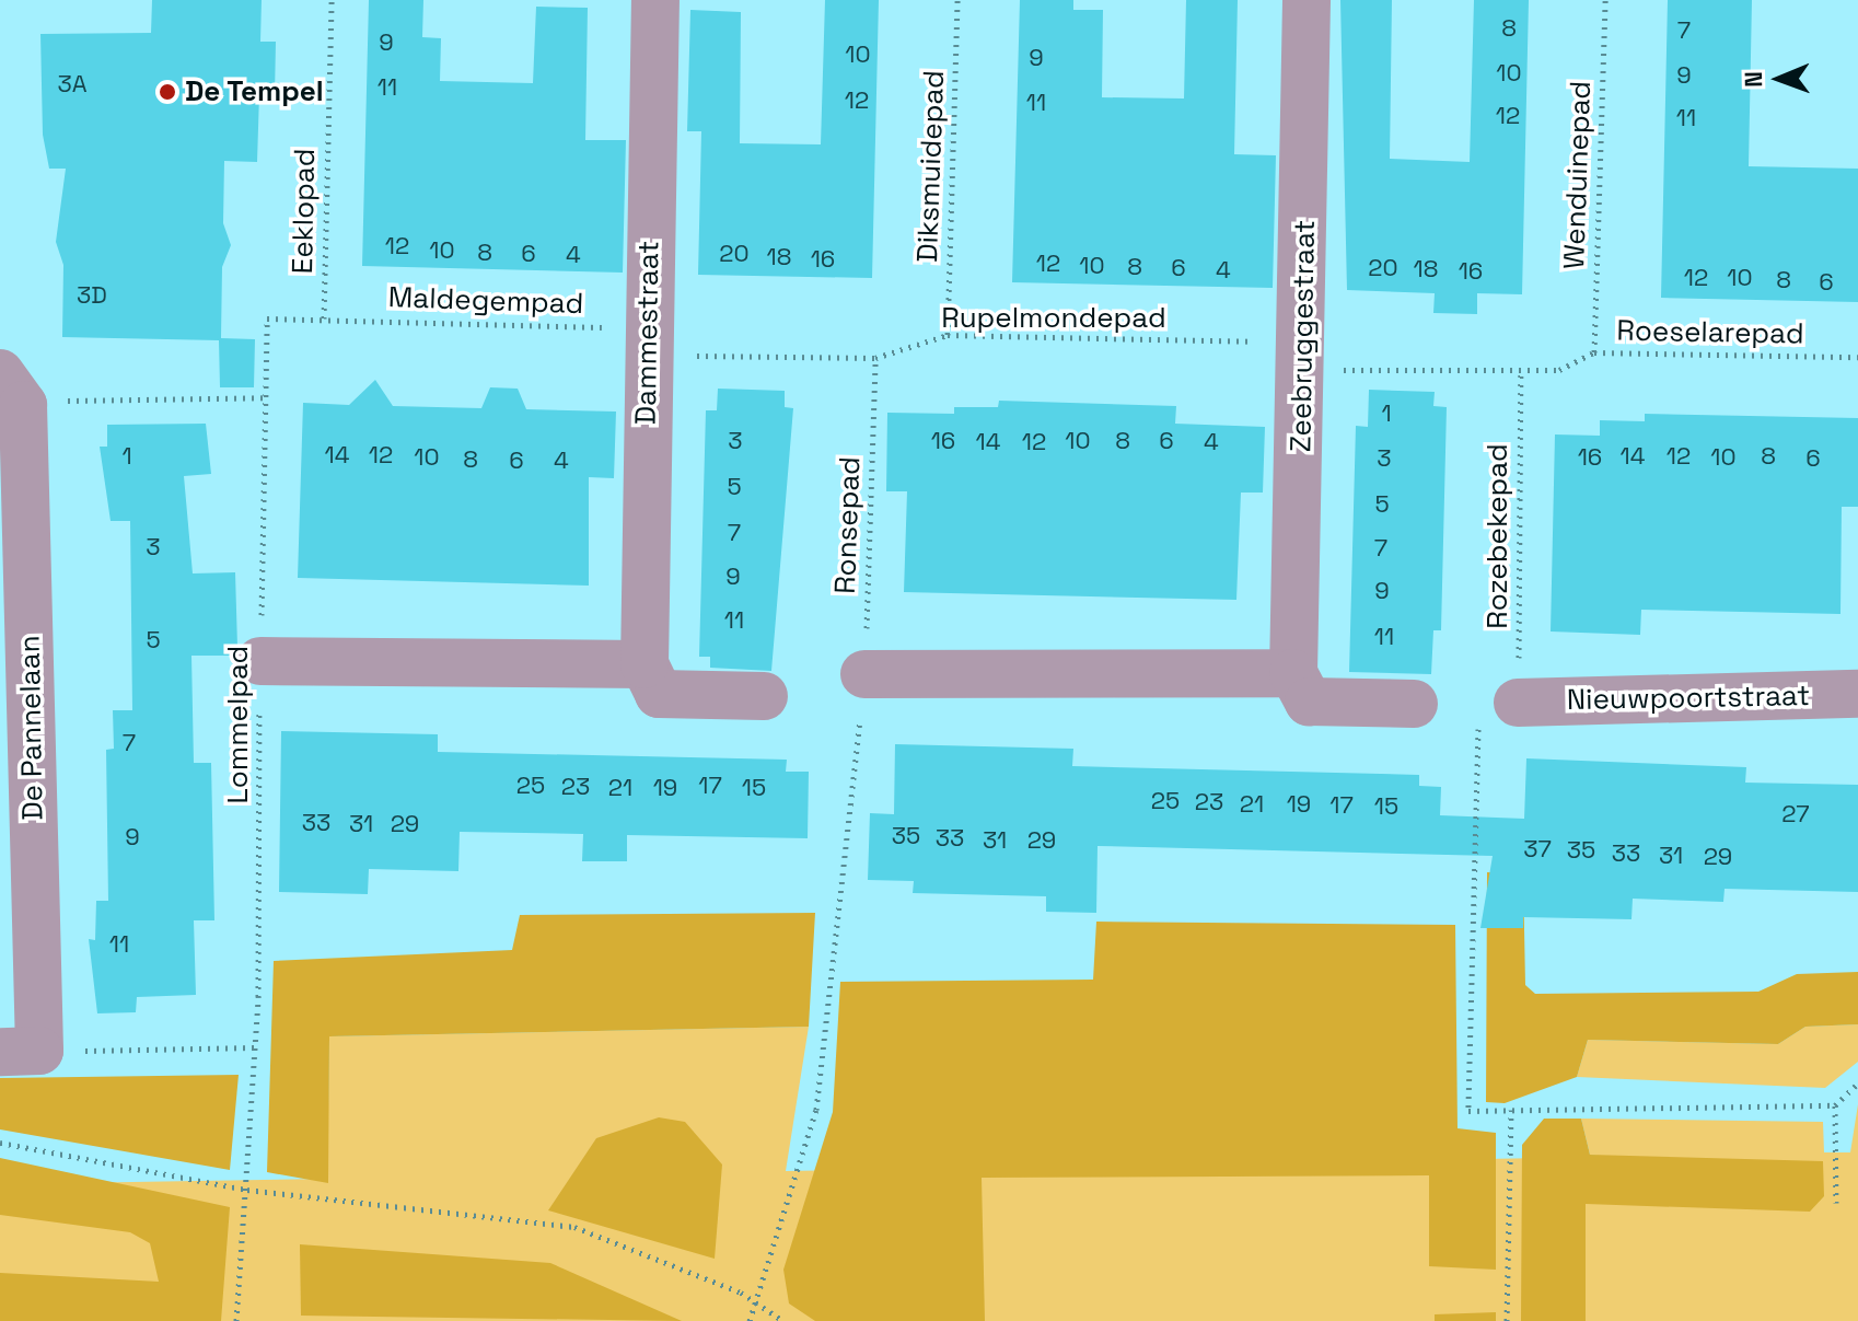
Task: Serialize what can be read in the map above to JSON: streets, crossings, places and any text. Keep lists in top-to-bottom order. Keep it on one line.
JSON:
{"streets":{"street":["Dammestraat","Zeebruggestraat","Nieuwpoortstraat","De Pannelaan"],"path":["Diksmuidepad","Wenduinepad","Eeklopad","Maldegempad","Rupelmondepad","Roeselarepad","Ronsepad","Rozebekepad","Lommelpad"]},"crossings":[["Diksmuidepad","Rupelmondepad"],["Wenduinepad","Roeselarepad"],["Eeklopad","Maldegempad"],["Eeklopad","Lommelpad"],["Maldegempad","Rupelmondepad"],["Maldegempad","Dammestraat"],["Maldegempad","Lommelpad"],["Rupelmondepad","Dammestraat"],["Rupelmondepad","Roeselarepad"],["Rupelmondepad","Zeebruggestraat"],["Rupelmondepad","Ronsepad"],["Roeselarepad","Zeebruggestraat"],["Roeselarepad","Rozebekepad"],["Rozebekepad","Nieuwpoortstraat"]],"places":["De Tempel"],"house_numbers":["8","7","9","10","9","10","9","3A","11","12","11","12","11","12","10","8","6","20","4","18","16","12","10","8","6","20","18","4","16","12","10","8","6","3D","1","3","16","10","8","6","14","12","4","14","12","1","14","12","8","10","16","10","3","6","8","6","4","5","5","7","3","7","9","9","11","11","5","7","25","17","23","21","19","15","25","23","21","19","17","15","27","33","31","29","35","9","33","31","29","37","35","33","31","29","11"],"north":"left"}
